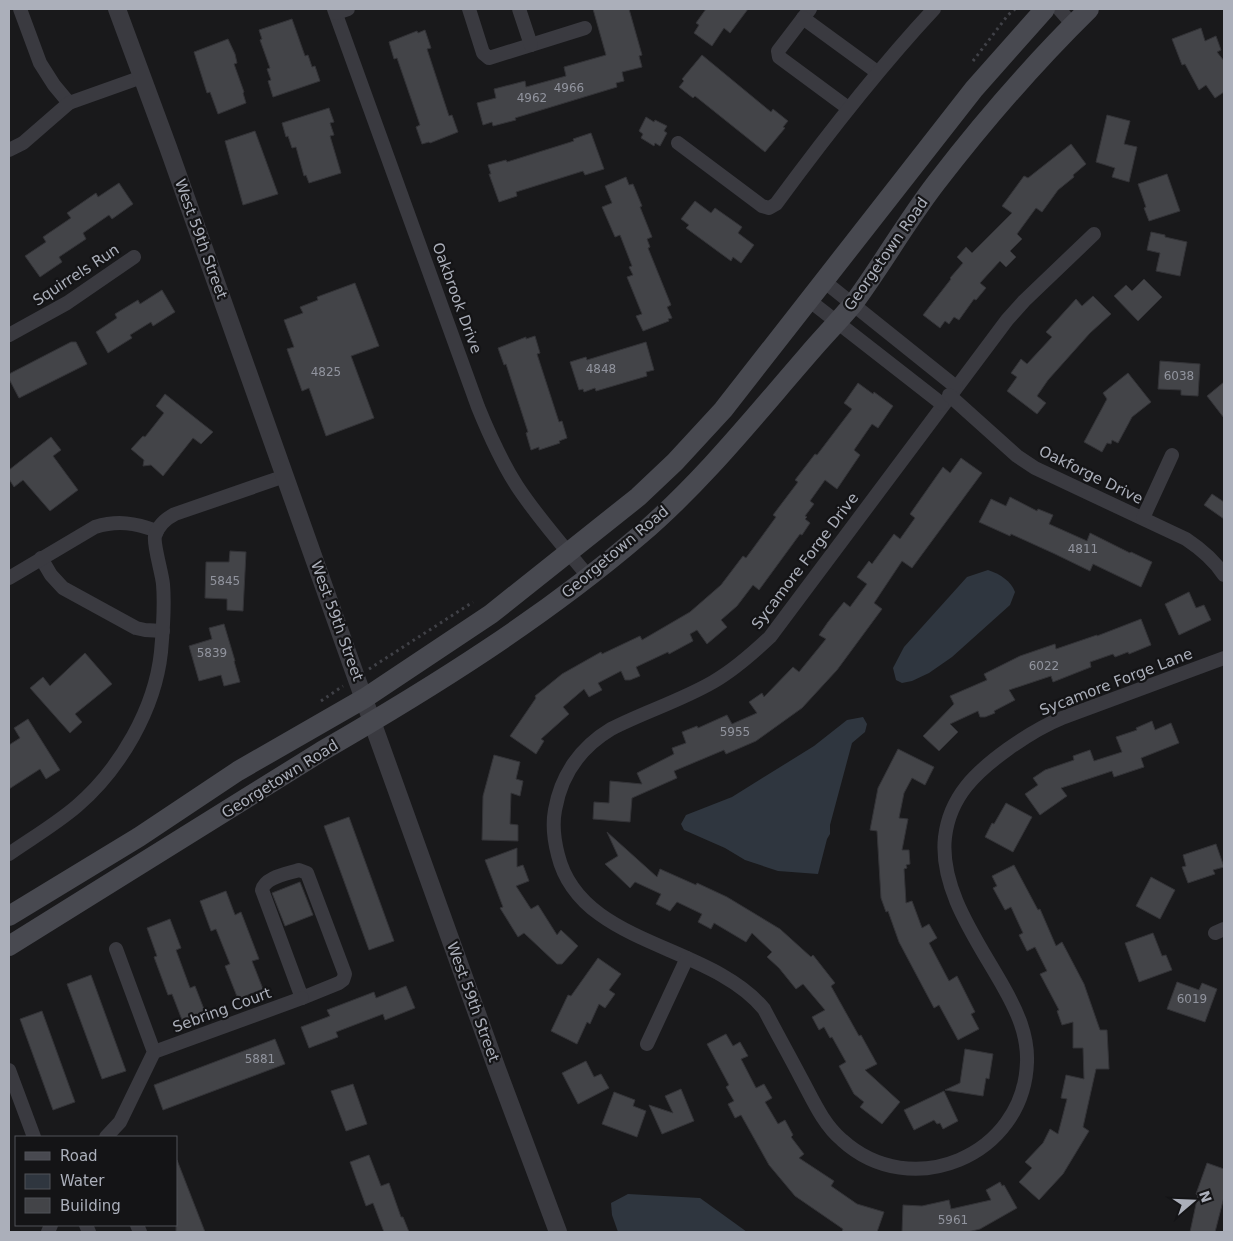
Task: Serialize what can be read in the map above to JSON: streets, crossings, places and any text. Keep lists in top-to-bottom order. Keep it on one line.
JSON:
{"streets":{"main road":["Georgetown Road"],"street":["West 59th Street","Squirrels Run","Oakbrook Drive","Oakforge Drive","Sycamore Forge Drive","Sycamore Forge Lane","Sebring Court"]},"crossings":[["West 59th Street","Georgetown Road"],["Georgetown Road","Oakbrook Drive"],["Georgetown Road","Oakforge Drive"],["Oakforge Drive","Sycamore Forge Drive"],["Sycamore Forge Drive","Sycamore Forge Lane"]],"house_numbers":["4966","4962","4848","4825","6038","4811","5845","5839","6022","5955","6019","5881","5961"],"legend":["Road","Water","Building"],"north":"right"}
